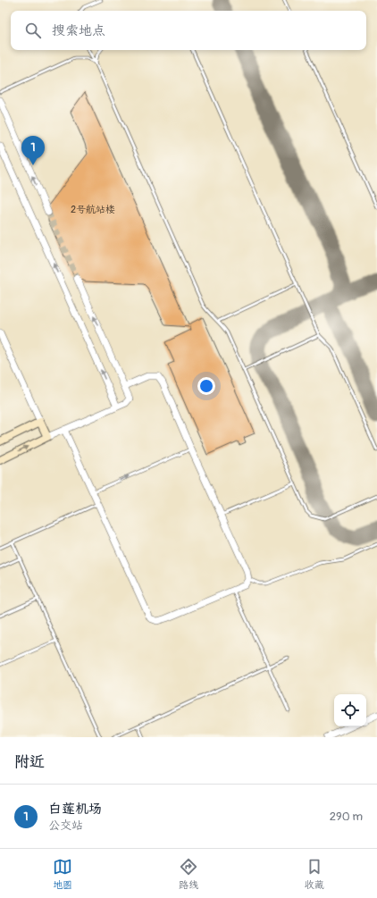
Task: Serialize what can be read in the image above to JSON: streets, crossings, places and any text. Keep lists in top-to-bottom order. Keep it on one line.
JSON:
{"house_numbers":["2号航站楼"],"page":{"search":"搜索地点","pins":"1","heading":"附近","list":[{"mark":"1","name":"白莲机场","note":"公交站","value":"290 m"}],"nav":["地图","路线","收藏"]}}
